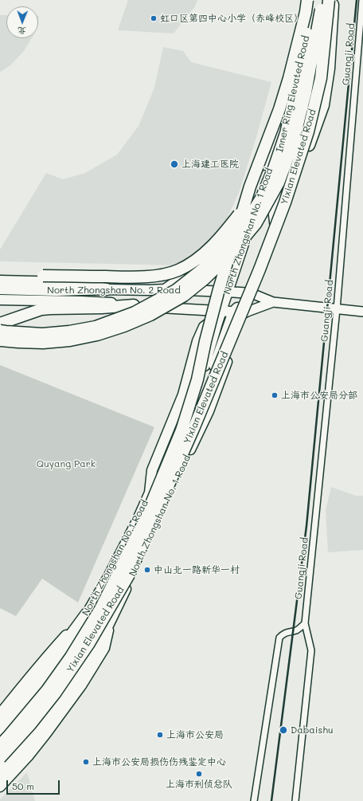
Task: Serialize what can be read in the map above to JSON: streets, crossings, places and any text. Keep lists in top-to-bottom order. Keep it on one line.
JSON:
{"streets":{"highway":["Inner Ring Elevated Road","Yixian Elevated Road"],"main road":["North Zhongshan No. 1 Road","North Zhongshan No. 2 Road","North Zhongshan No.1 Road"],"street":["Guangji Road"]},"crossings":[["Inner Ring Elevated Road","North Zhongshan No. 1 Road"],["Yixian Elevated Road","North Zhongshan No. 1 Road"],["North Zhongshan No. 1 Road","North Zhongshan No. 2 Road"],["North Zhongshan No. 1 Road","North Zhongshan No.1 Road"],["North Zhongshan No. 2 Road","North Zhongshan No.1 Road"]],"parks":["Quyang Park"],"places":["虹口区第四中心小学（赤峰校区）","上海建工医院","上海市公安局分部","中山北一路新华一村","Dabaishu","上海市公安局","上海市公安局损伤伤残鉴定中心","上海市刑侦总队"],"scale_bar":"50 m","north":"bottom"}
